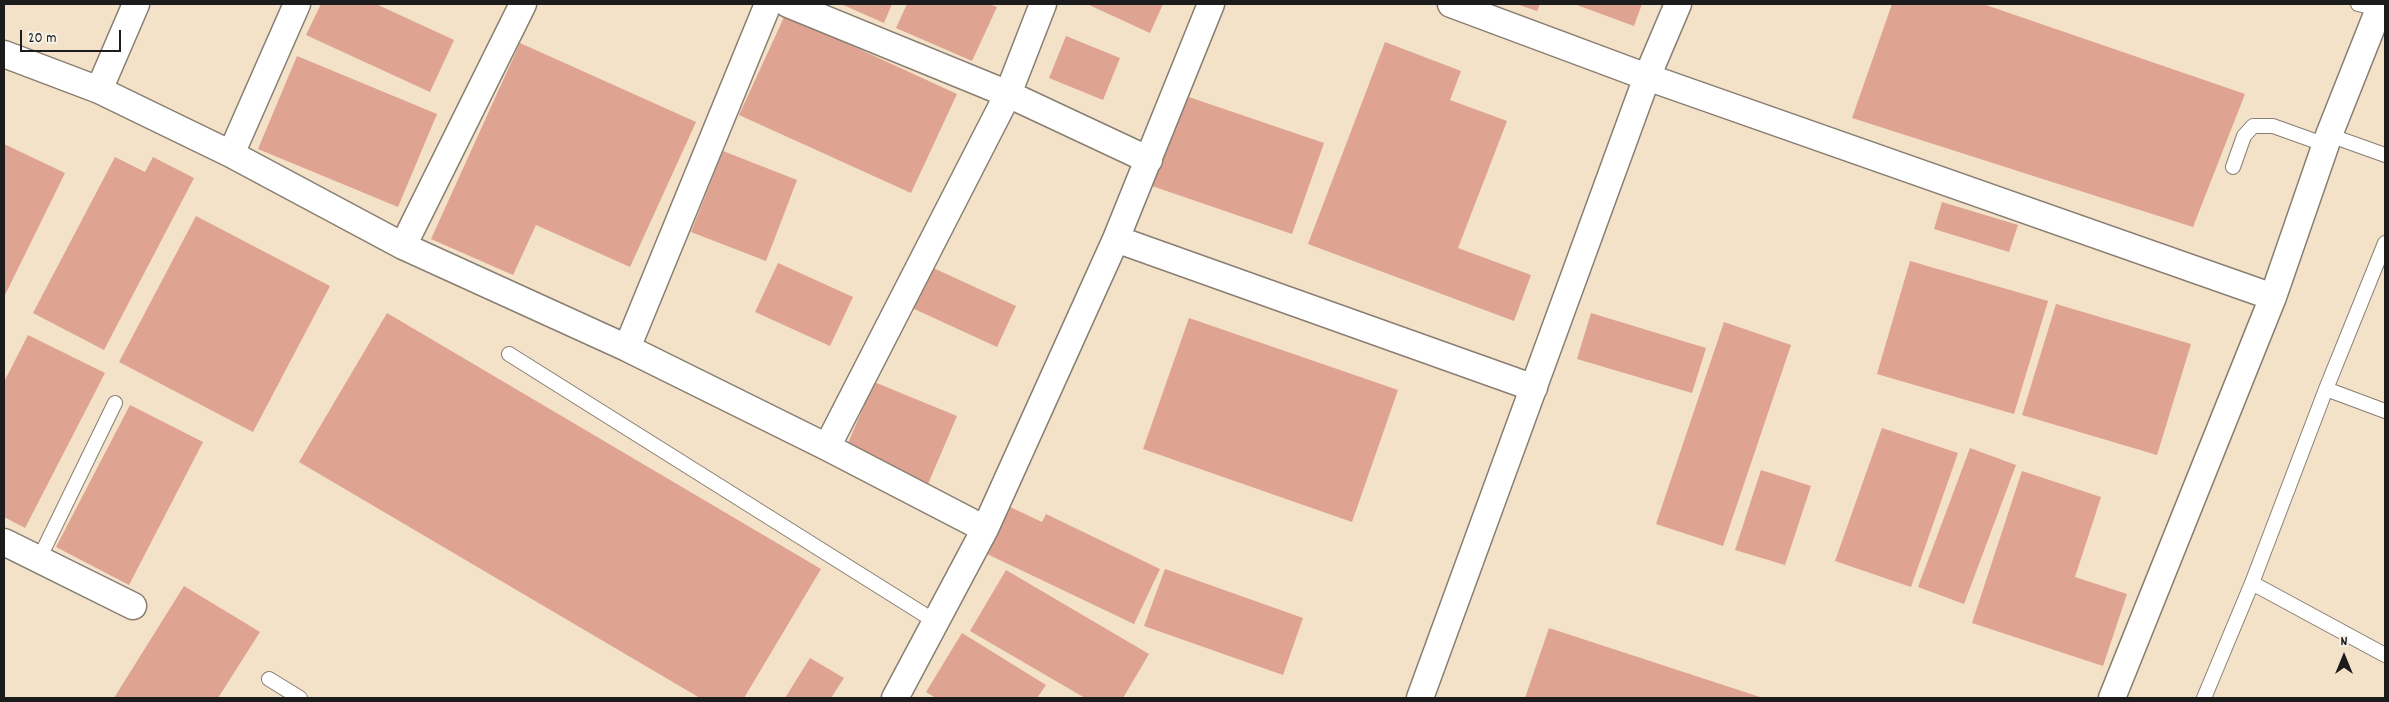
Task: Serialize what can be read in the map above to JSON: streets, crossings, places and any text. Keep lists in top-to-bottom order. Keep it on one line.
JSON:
{"scale_bar":"20 m","north":"top"}
